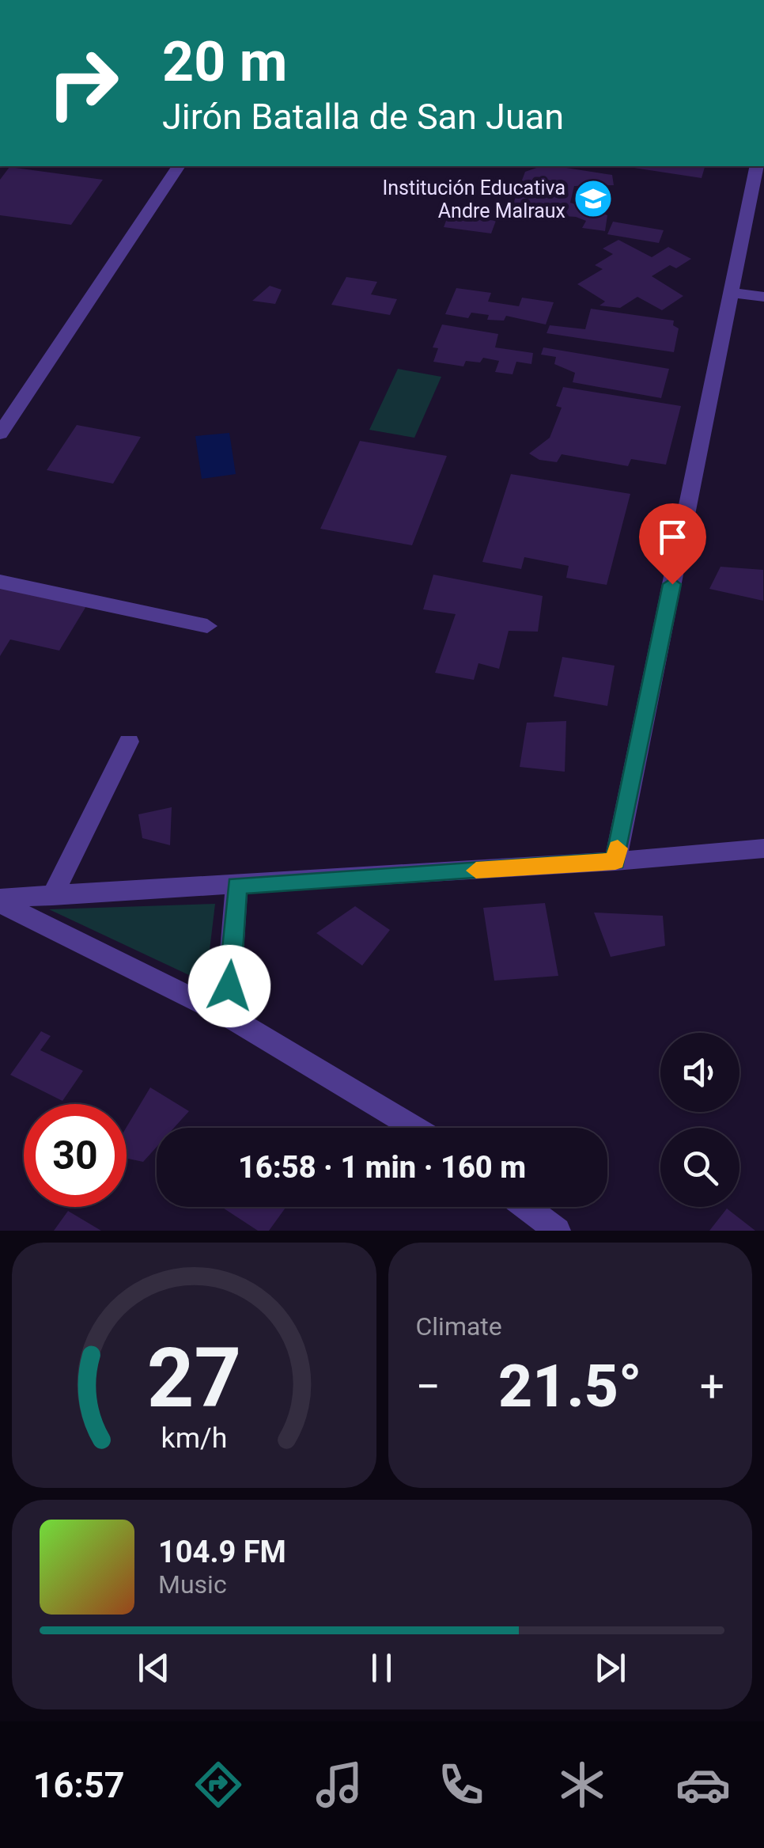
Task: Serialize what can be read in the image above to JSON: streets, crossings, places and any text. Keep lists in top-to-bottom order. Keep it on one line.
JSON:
{"places":{"school or university":["Institución Educativa Andre Malraux"]},"page":{"turn":["20 m","Jirón Batalla de San Juan"],"limit":"30","trip":"16:58 · 1 min · 160 m","tile":"Climate","heat":["−","21.5°","+"],"song":["104.9 FM","Music"],"tabs":"16:57","gauge":["27","km/h"]}}
